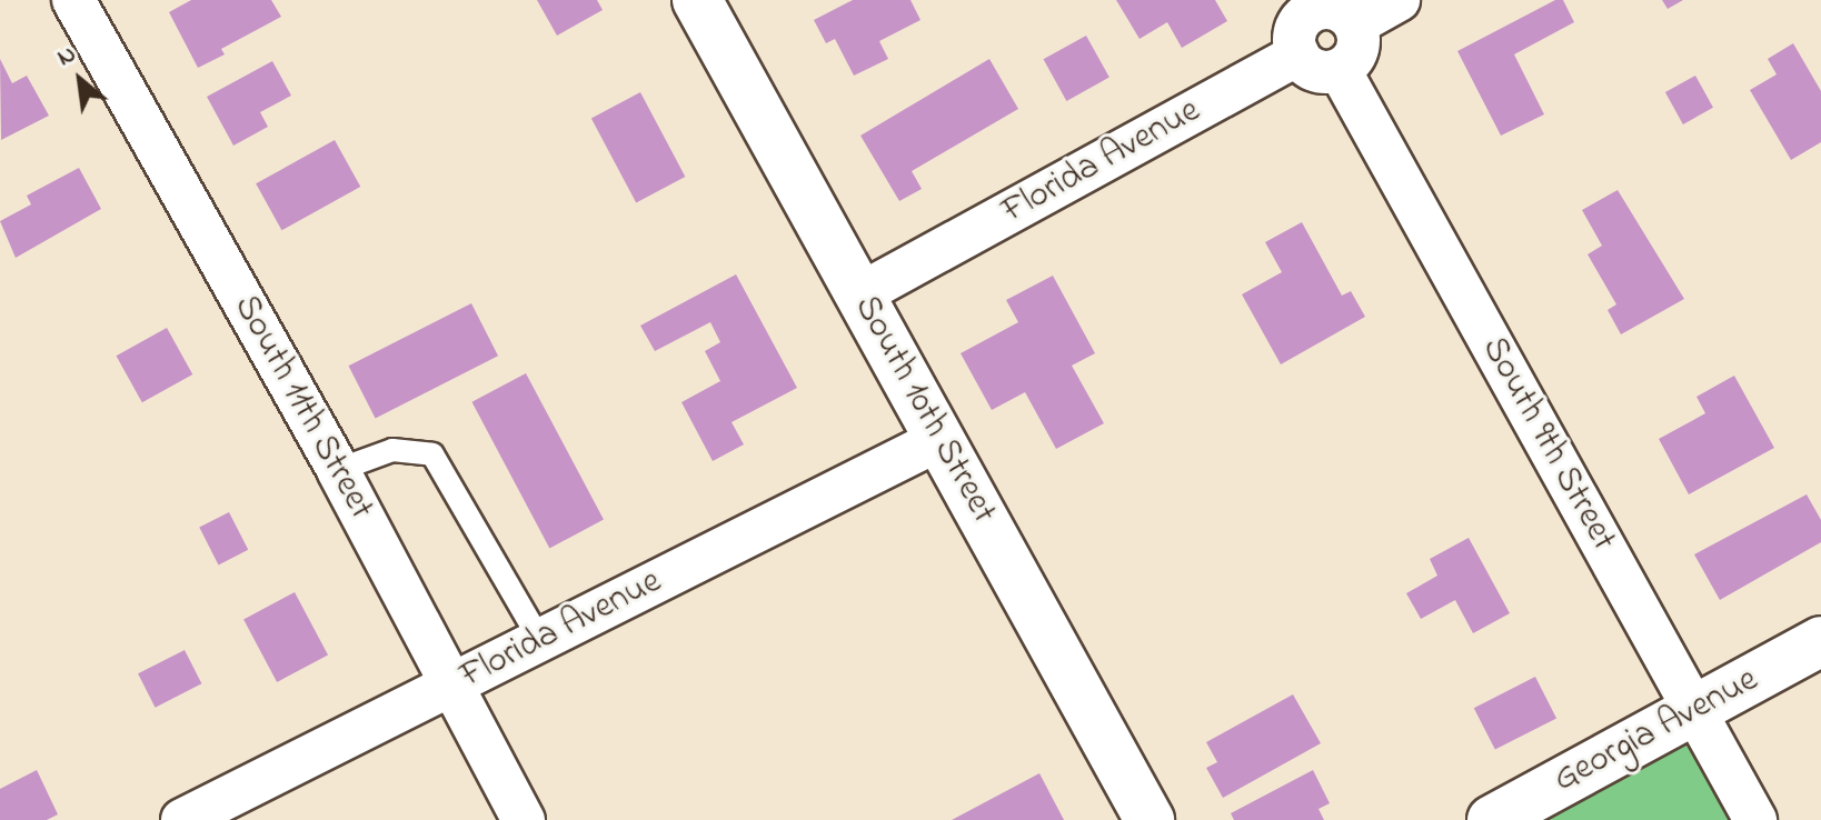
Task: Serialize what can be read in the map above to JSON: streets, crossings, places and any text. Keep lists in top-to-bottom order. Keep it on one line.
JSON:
{"streets":{"street":["Florida Avenue","South 11th Street","South 10th Street","South 9th Street","Georgia Avenue"]},"crossings":[["Florida Avenue","South 11th Street"],["Florida Avenue","South 10th Street"],["Florida Avenue","South 9th Street"],["South 9th Street","Georgia Avenue"]],"north":"top left"}
